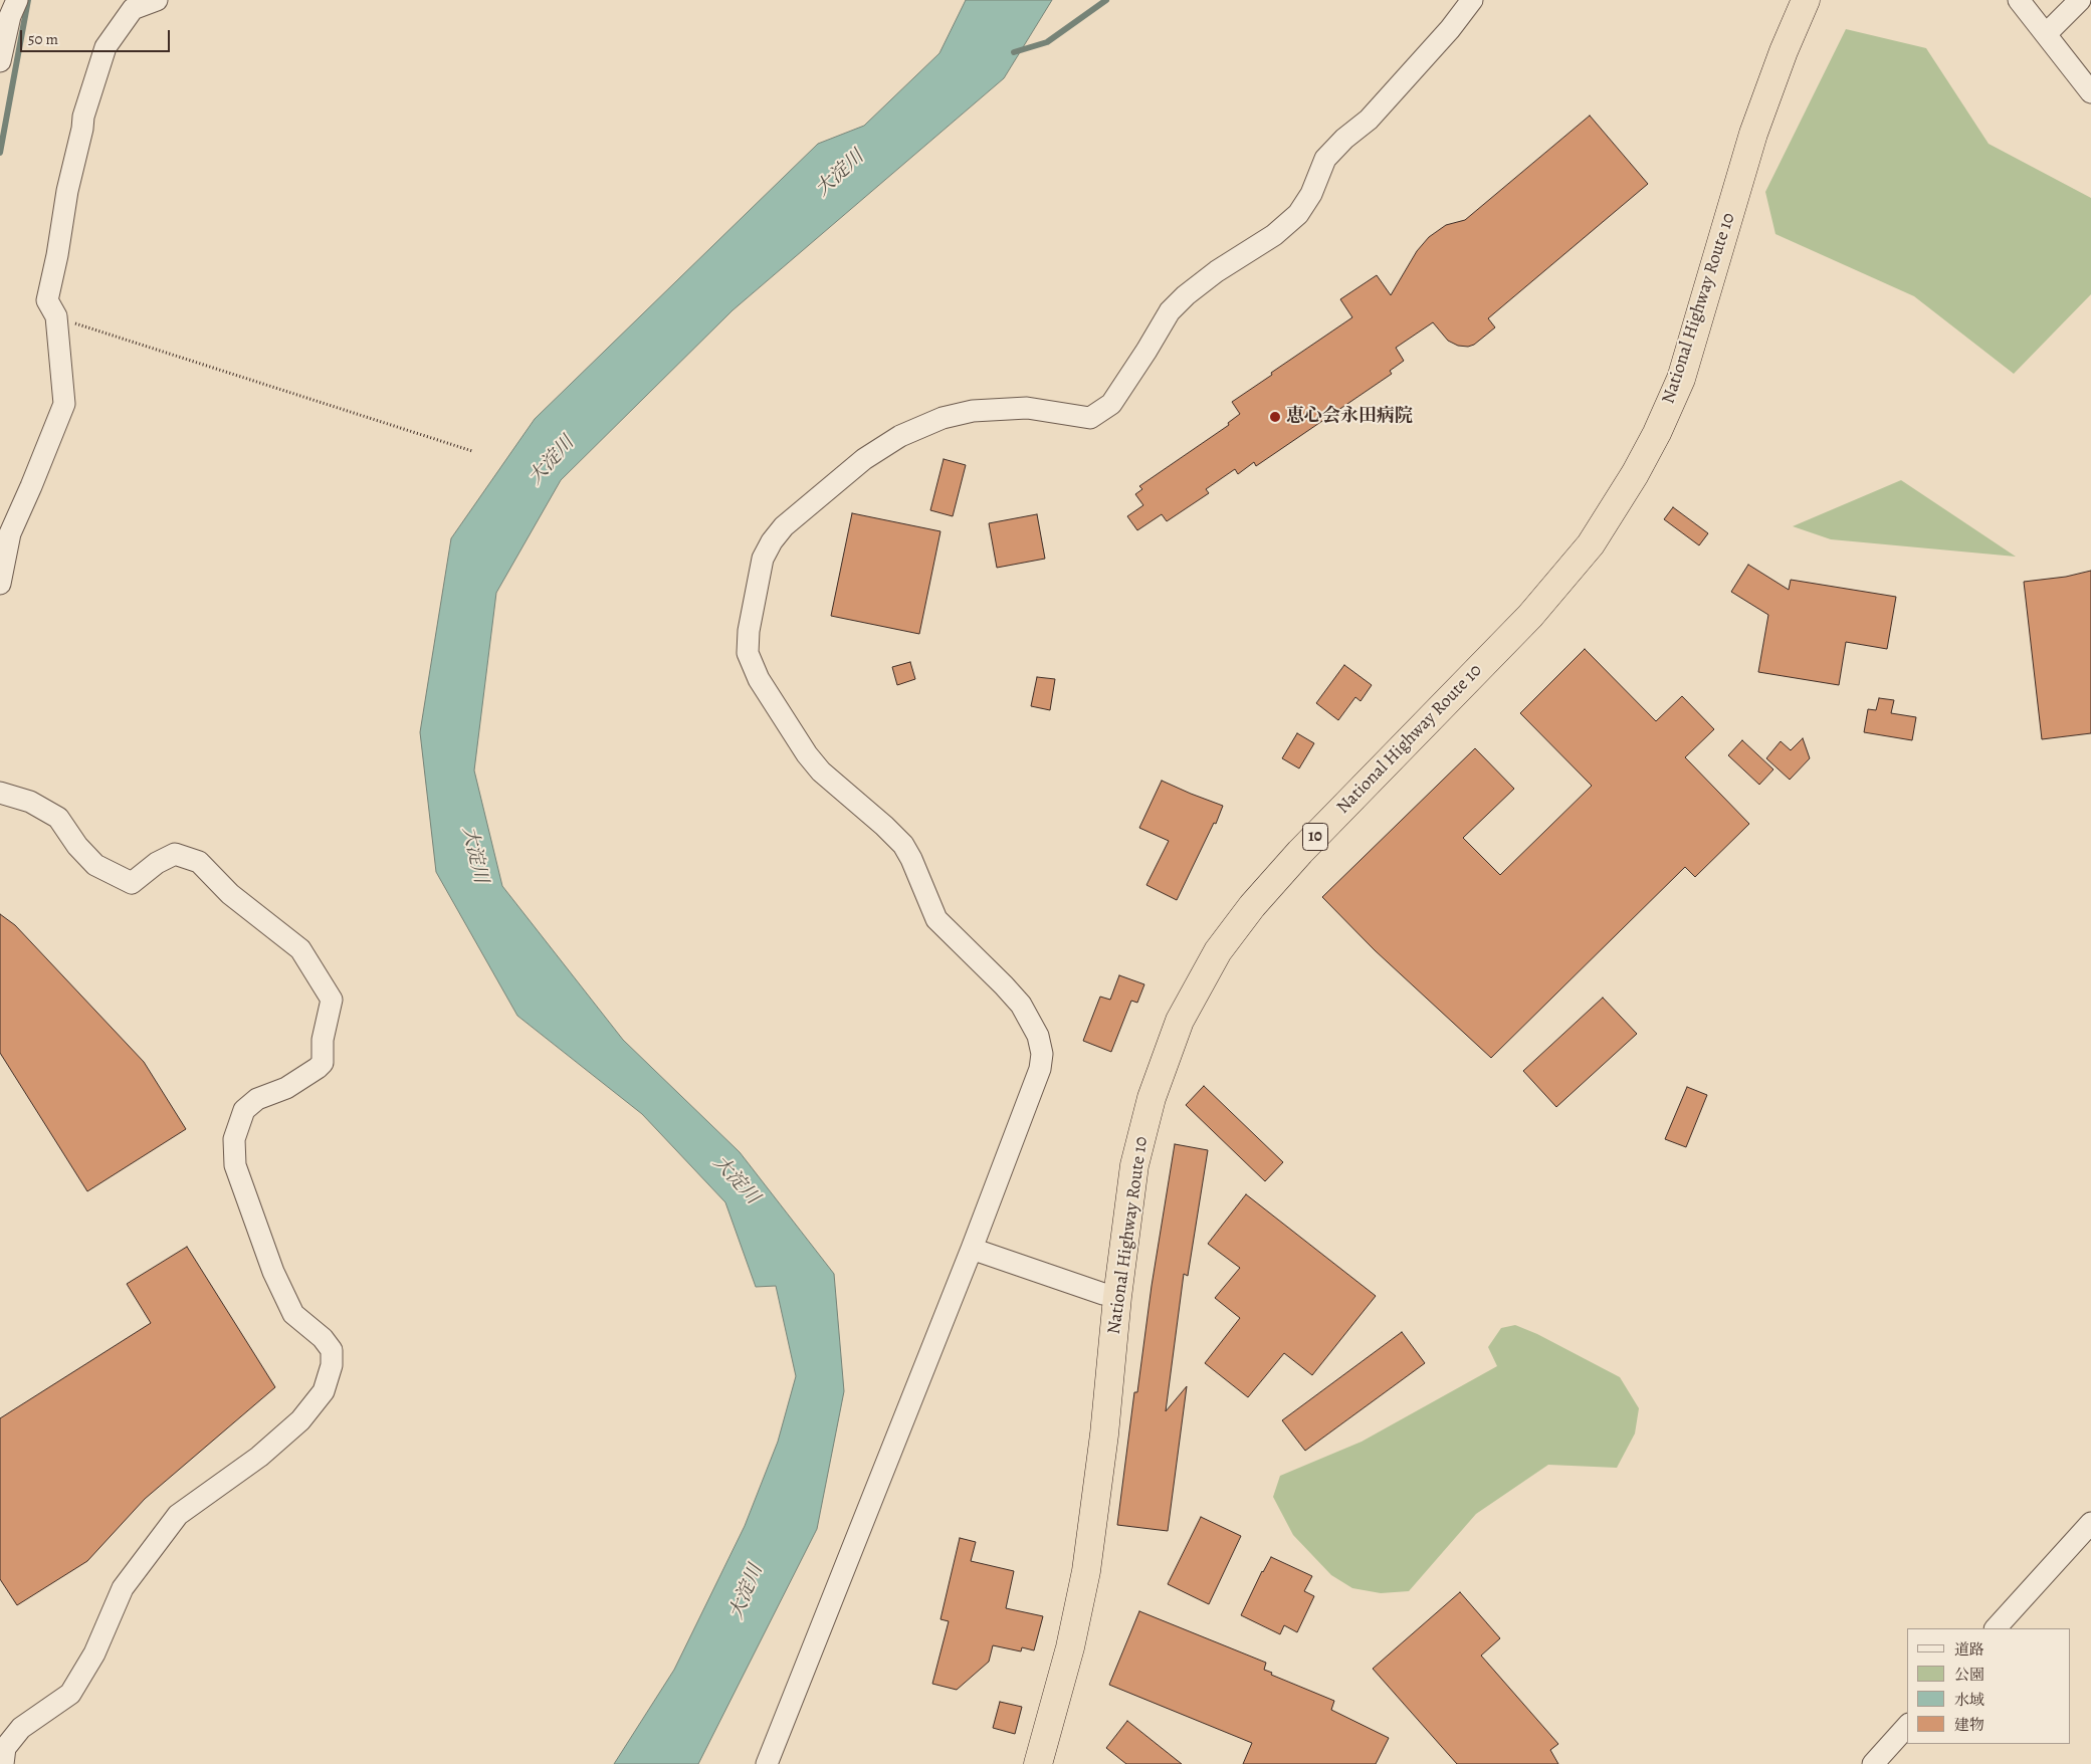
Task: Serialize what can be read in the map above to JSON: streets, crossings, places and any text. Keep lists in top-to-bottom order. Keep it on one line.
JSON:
{"streets":{"highway":["National Highway Route 10","10"]},"water":["大淀川"],"places":["恵心会永田病院"],"legend":["道路","公園","水域","建物"],"scale_bar":"50 m"}
